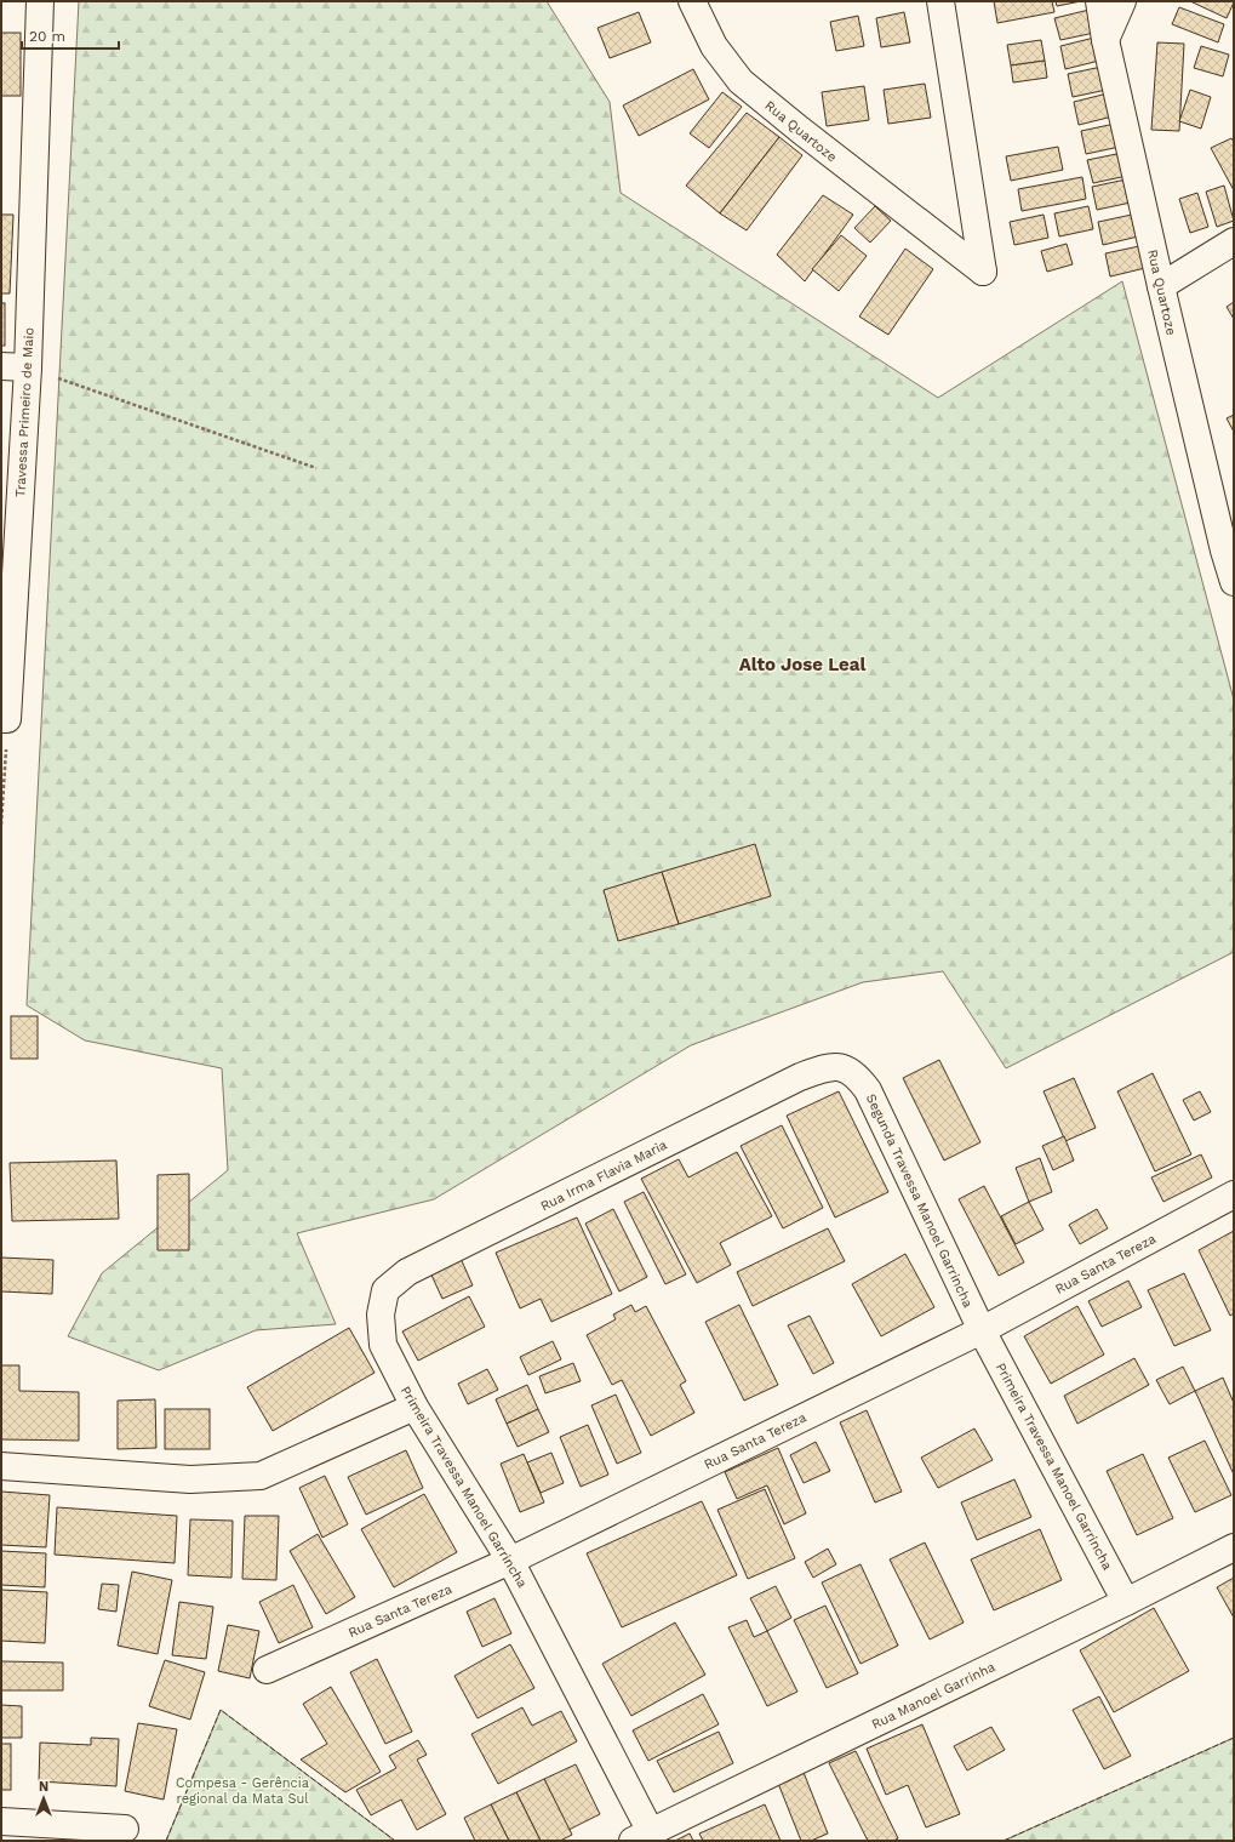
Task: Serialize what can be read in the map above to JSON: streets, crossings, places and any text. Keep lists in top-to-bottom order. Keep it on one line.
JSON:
{"streets":{"street":["Rua Quartoze","Travessa Primeiro de Maio","Rua Irma Flavia Maria","Segunda Travessa Manoel Garrincha","Rua Santa Tereza","Primeira Travessa Manoel Garrincha","Rua Manoel Garrinha"]},"crossings":[["Rua Irma Flavia Maria","Segunda Travessa Manoel Garrincha"],["Rua Irma Flavia Maria","Primeira Travessa Manoel Garrincha"],["Segunda Travessa Manoel Garrincha","Rua Santa Tereza"],["Segunda Travessa Manoel Garrincha","Primeira Travessa Manoel Garrincha"],["Rua Santa Tereza","Primeira Travessa Manoel Garrincha"],["Primeira Travessa Manoel Garrincha","Rua Manoel Garrinha"]],"districts":["Alto Jose Leal"],"parks":["Compesa - Gerência regional da Mata Sul"],"scale_bar":"20 m","north":"top"}
